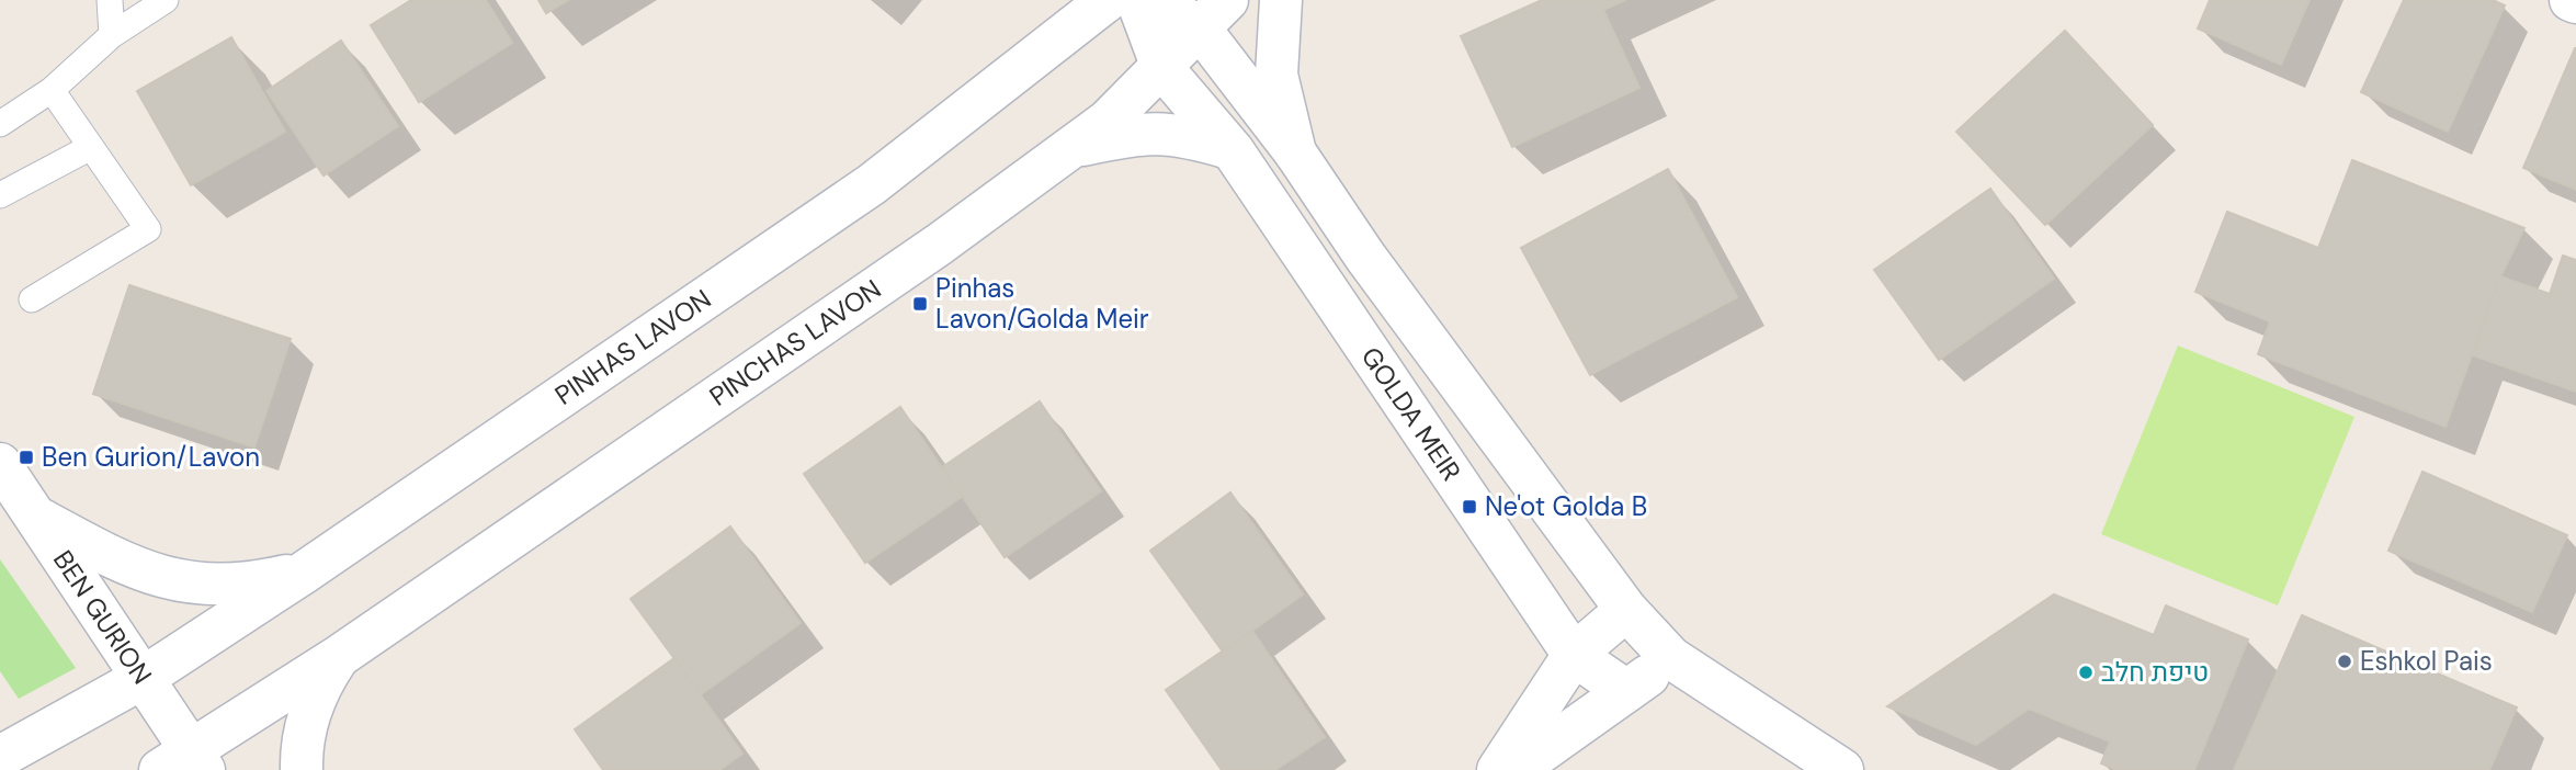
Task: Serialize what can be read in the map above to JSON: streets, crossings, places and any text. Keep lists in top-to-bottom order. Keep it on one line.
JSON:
{"streets":{"main road":["PINCHAS LAVON","PINHAS LAVON","GOLDA MEIR","BEN GURION"]},"crossings":[["PINCHAS LAVON","GOLDA MEIR"],["PINHAS LAVON","BEN GURION"]],"places":{"transit":["Pinhas Lavon/Golda Meir","Ben Gurion/Lavon","Ne'ot Golda B"],"other":["Eshkol Pais","טיפת חלב"]}}
